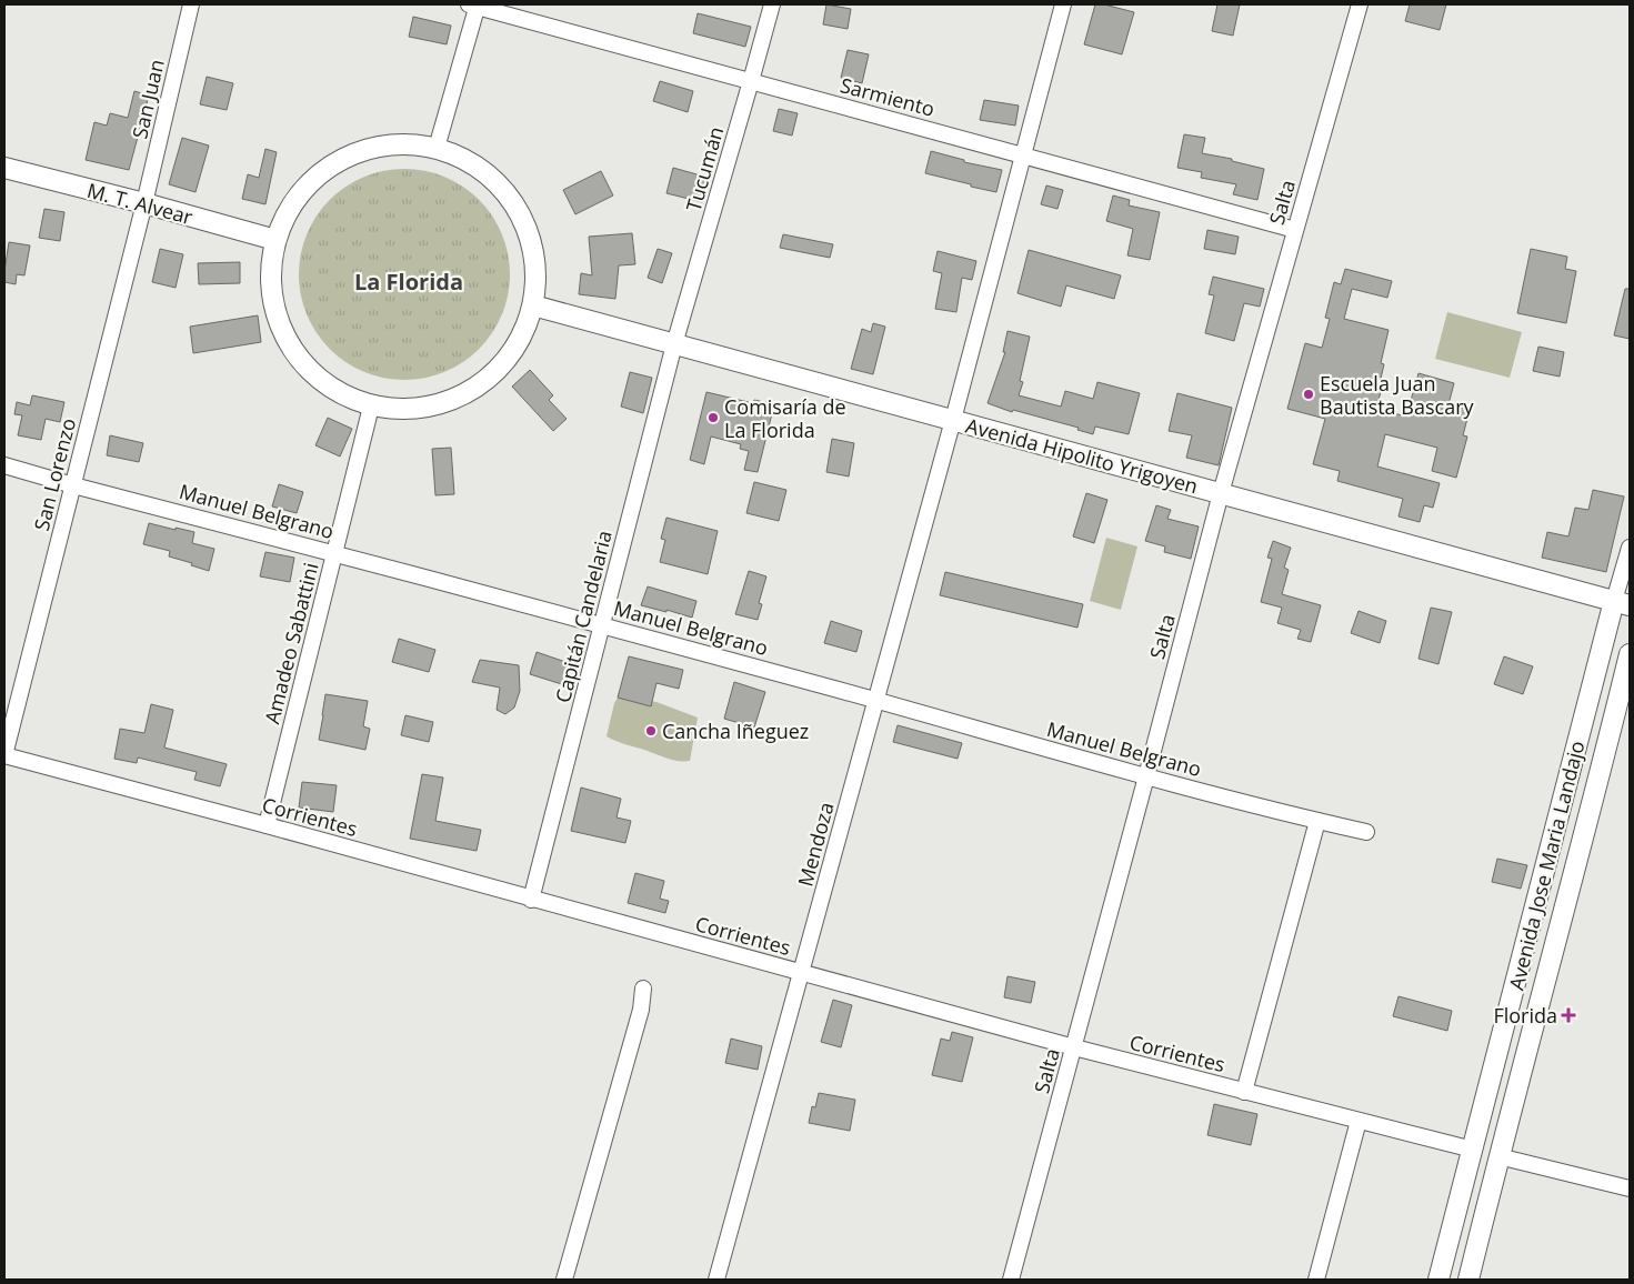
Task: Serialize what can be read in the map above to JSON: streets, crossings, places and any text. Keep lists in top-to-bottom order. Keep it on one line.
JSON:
{"streets":{"street":["Sarmiento","San Juan","Tucumán","Salta","M. T. Alvear","Avenida Hipolito Yrigoyen","San Lorenzo","Manuel Belgrano","Capitán Candelaria","Amadeo Sabattini","Corrientes","Mendoza","Avenida Jose Maria Landajo"]},"crossings":[["Sarmiento","Tucumán"],["Sarmiento","Salta"],["Sarmiento","Mendoza"],["San Juan","M. T. Alvear"],["San Juan","San Lorenzo"],["Tucumán","Avenida Hipolito Yrigoyen"],["Tucumán","Capitán Candelaria"],["Salta","Avenida Hipolito Yrigoyen"],["Salta","Manuel Belgrano"],["Salta","Corrientes"],["M. T. Alvear","San Lorenzo"],["Avenida Hipolito Yrigoyen","Capitán Candelaria"],["Avenida Hipolito Yrigoyen","Mendoza"],["Avenida Hipolito Yrigoyen","Avenida Jose Maria Landajo"],["San Lorenzo","Manuel Belgrano"],["San Lorenzo","Corrientes"],["Manuel Belgrano","Capitán Candelaria"],["Manuel Belgrano","Amadeo Sabattini"],["Manuel Belgrano","Mendoza"],["Capitán Candelaria","Corrientes"],["Amadeo Sabattini","Corrientes"],["Corrientes","Mendoza"],["Corrientes","Avenida Jose Maria Landajo"]],"districts":["La Florida"],"places":{"other":["Escuela Juan Bautista Bascary","Comisaría de La Florida","Cancha Iñeguez"],"health":["Florida"]}}
